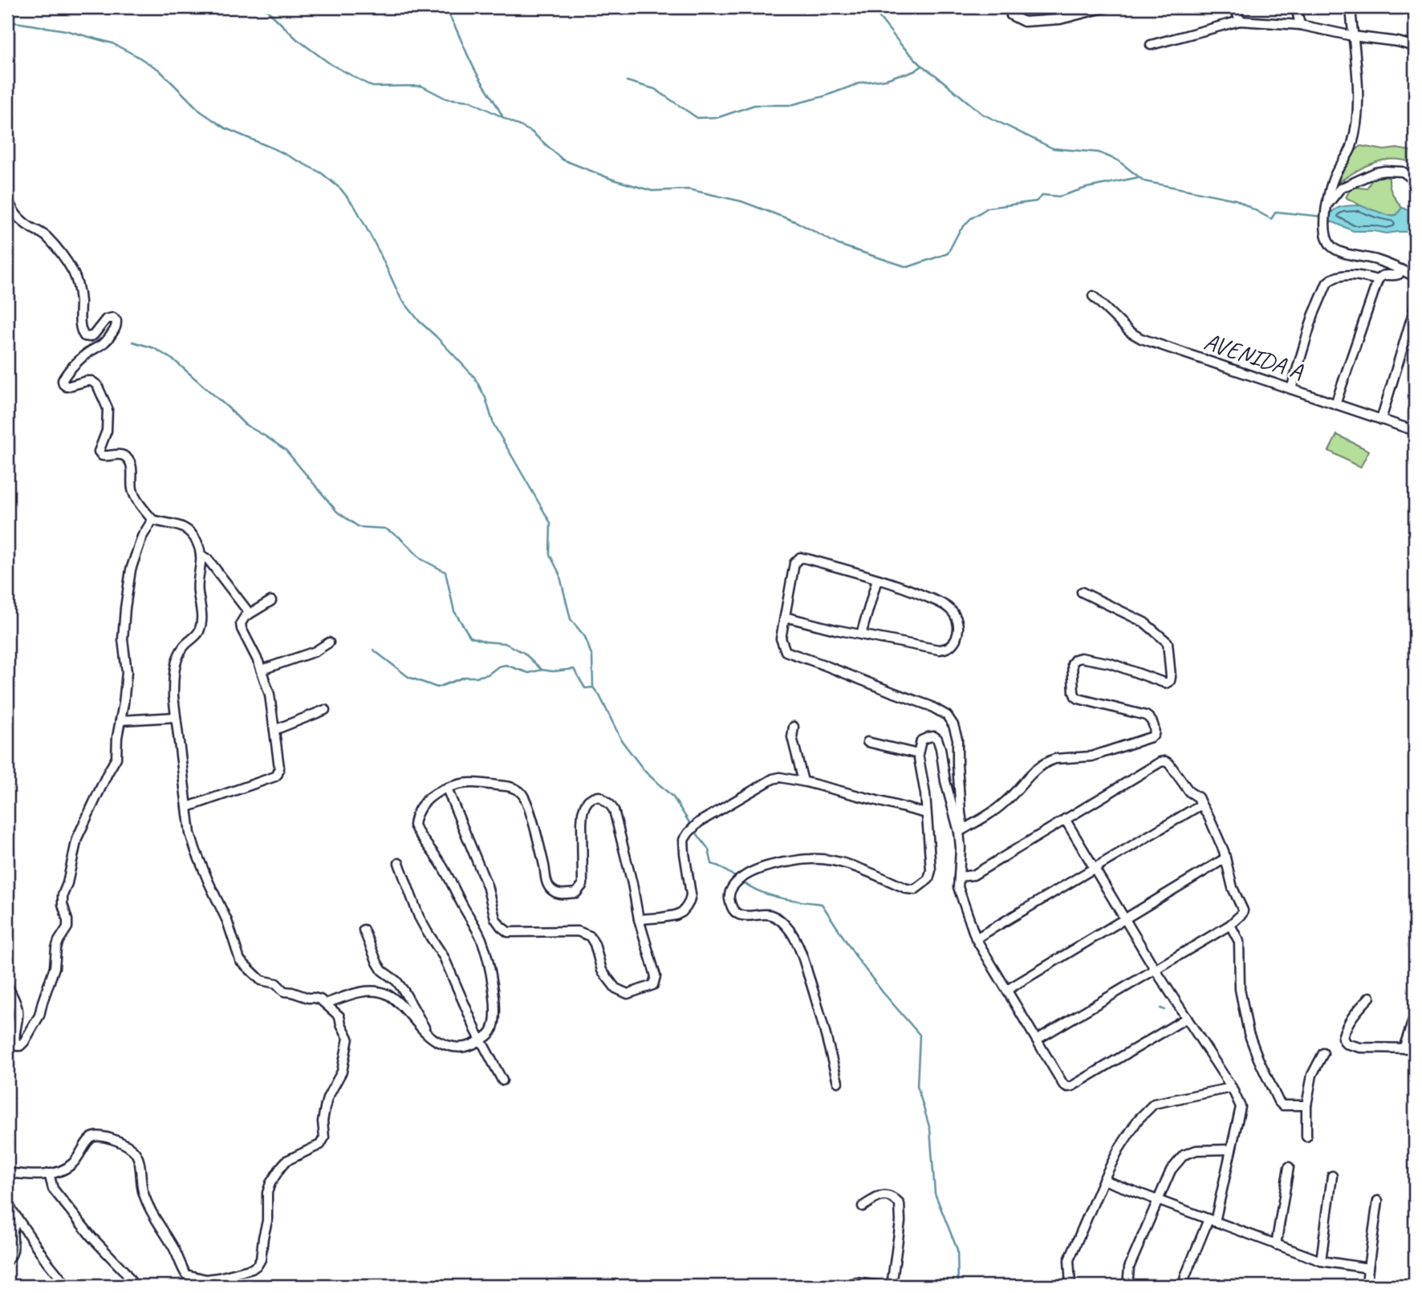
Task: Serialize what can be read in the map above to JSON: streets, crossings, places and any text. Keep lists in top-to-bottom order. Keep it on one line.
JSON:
{"streets":{"street":["AVENIDA A"]}}
